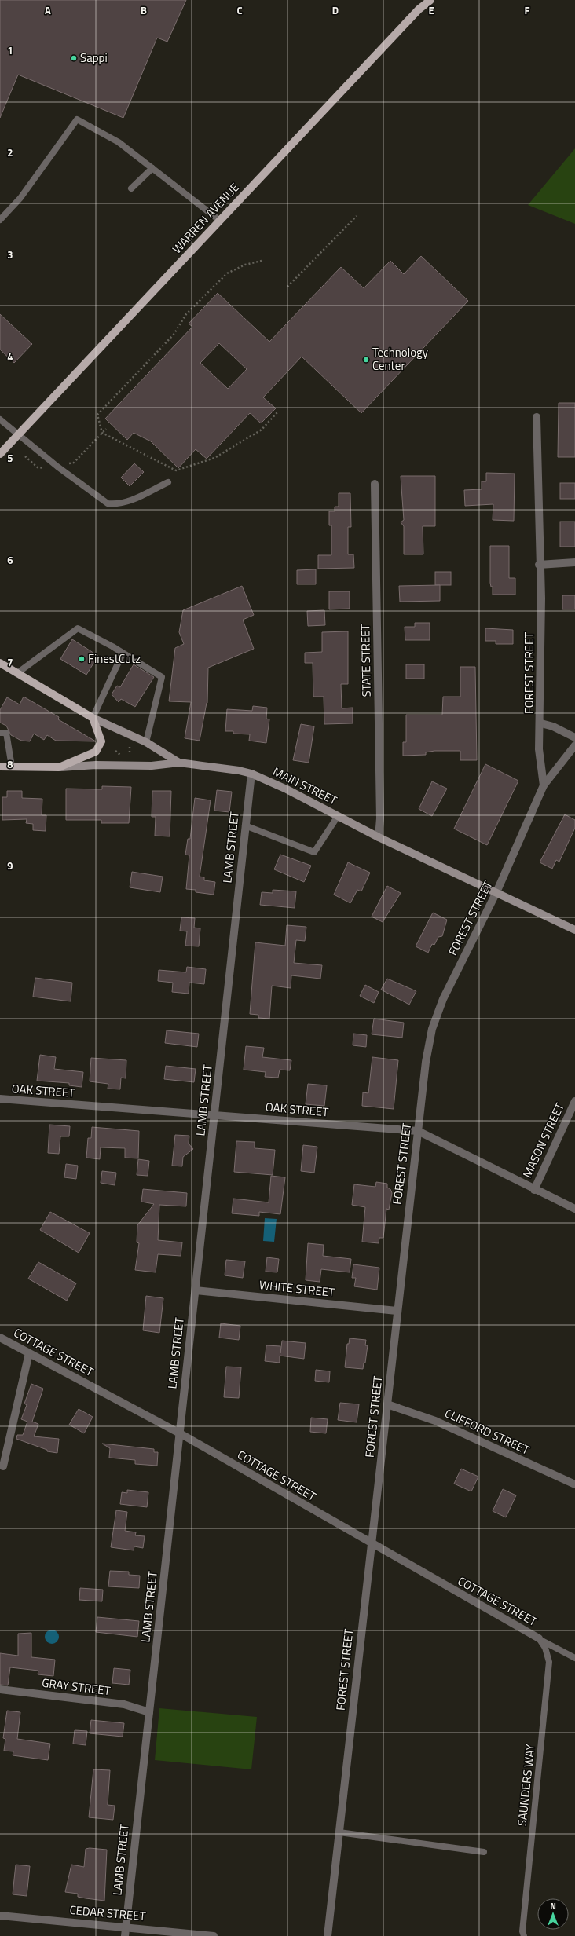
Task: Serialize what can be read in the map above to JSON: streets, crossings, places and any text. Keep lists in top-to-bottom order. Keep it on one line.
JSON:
{"streets":{"main road":["WARREN AVENUE","MAIN STREET"],"street":["STATE STREET","FOREST STREET","LAMB STREET","OAK STREET","MASON STREET","WHITE STREET","COTTAGE STREET","CLIFFORD STREET","GRAY STREET","CEDAR STREET"],"lane":["SAUNDERS WAY"]},"crossings":[["STATE STREET","MAIN STREET"],["FOREST STREET","MAIN STREET"],["FOREST STREET","OAK STREET"],["FOREST STREET","WHITE STREET"],["FOREST STREET","COTTAGE STREET"],["FOREST STREET","CLIFFORD STREET"],["MAIN STREET","LAMB STREET"],["LAMB STREET","OAK STREET"],["LAMB STREET","WHITE STREET"],["LAMB STREET","COTTAGE STREET"],["LAMB STREET","GRAY STREET"],["LAMB STREET","CEDAR STREET"],["OAK STREET","MASON STREET"],["COTTAGE STREET","SAUNDERS WAY"]],"places":["Sappi","Technology Center","FinestCutz"],"north":"top","grid":{"columns":["A","B","C","D","E","F"],"rows":["1","2","3","4","5","6","7","8","9"]}}
